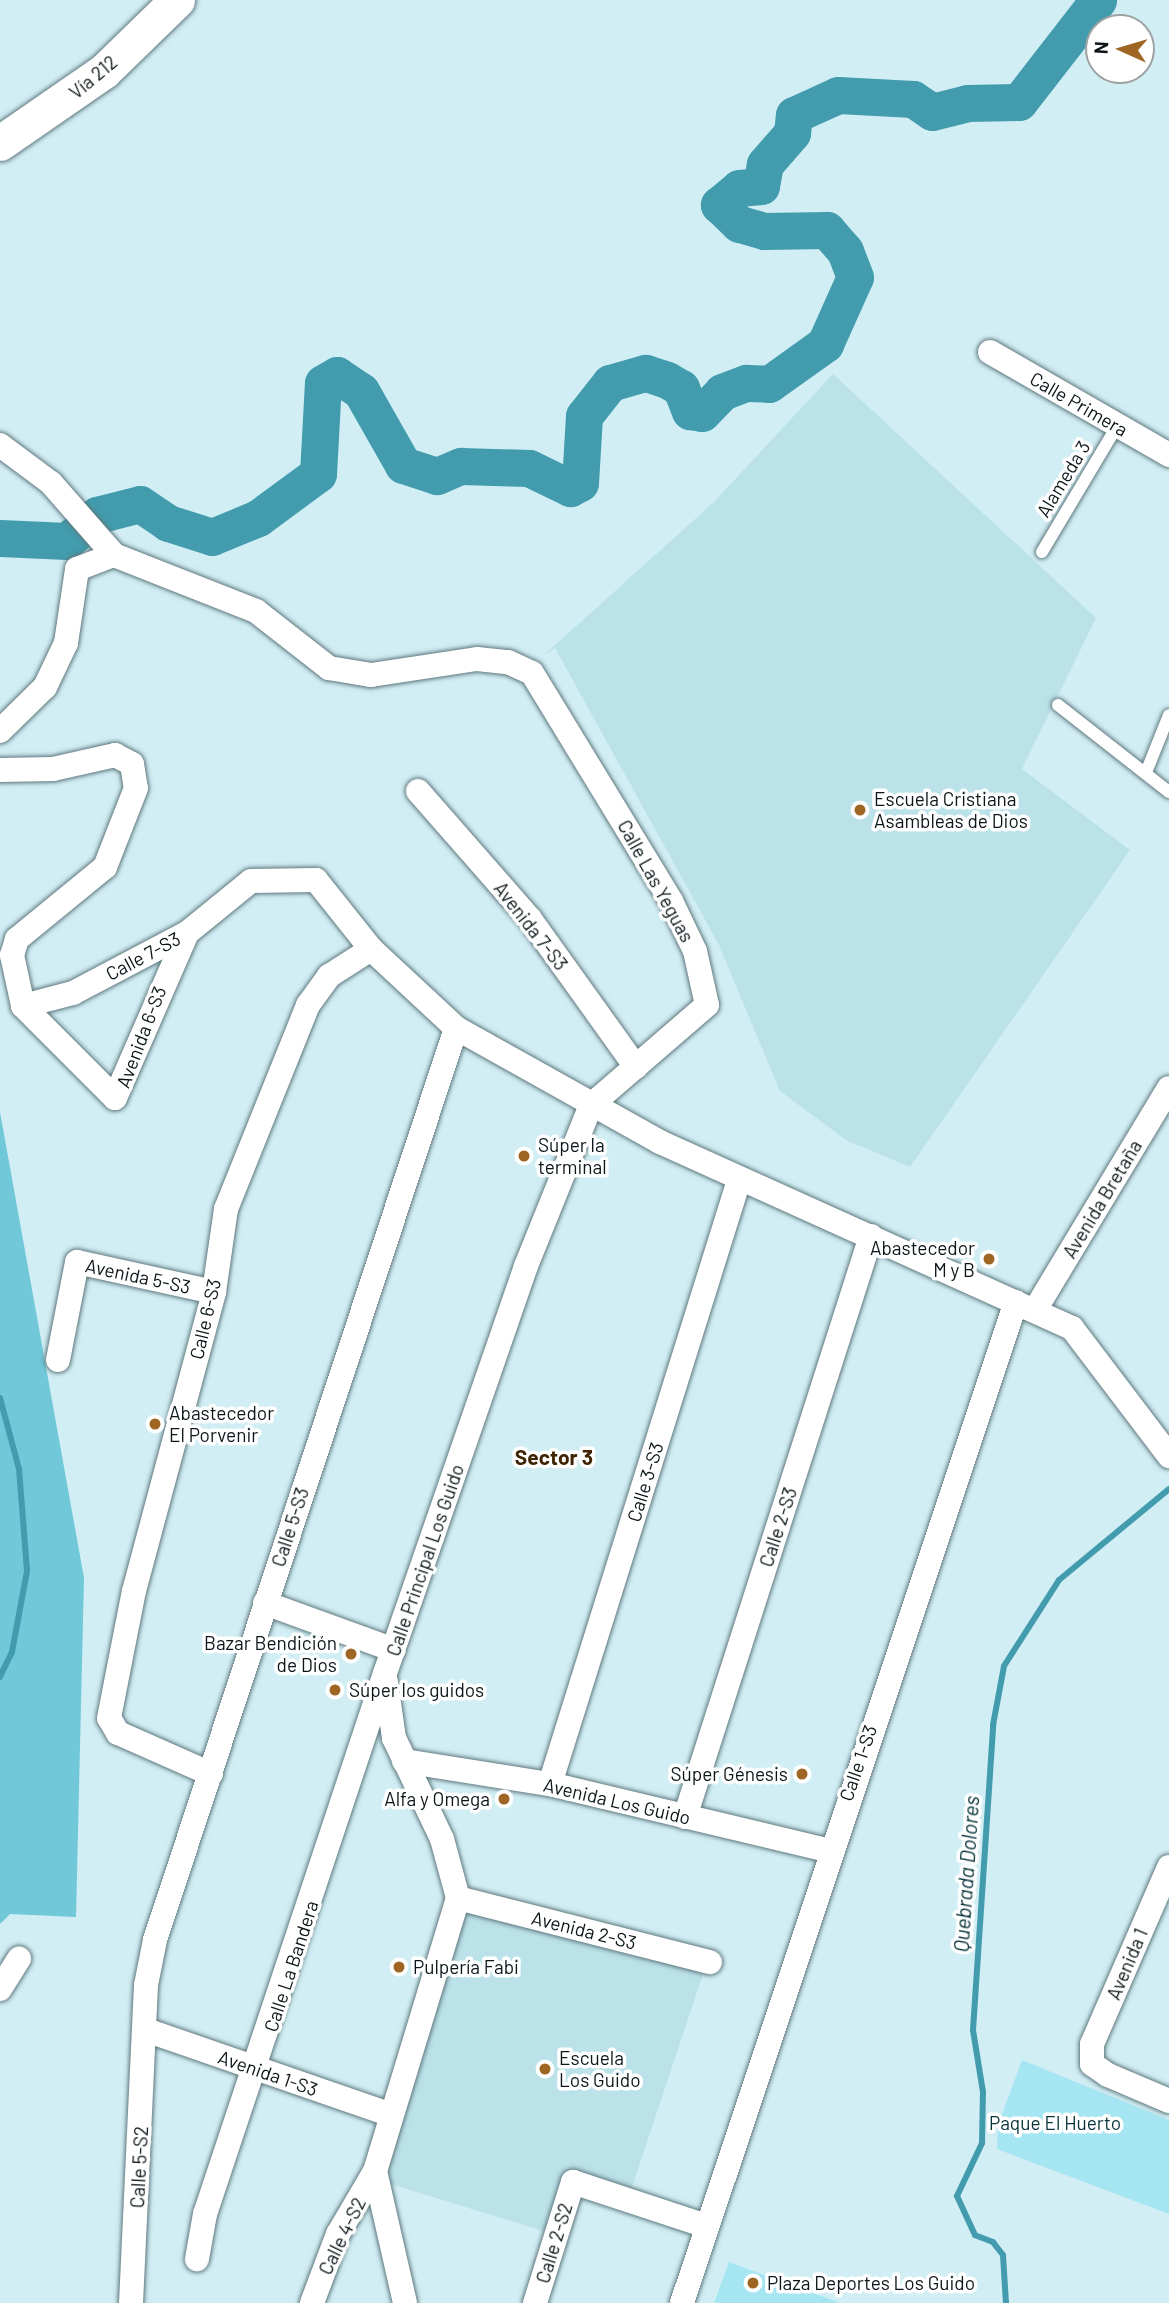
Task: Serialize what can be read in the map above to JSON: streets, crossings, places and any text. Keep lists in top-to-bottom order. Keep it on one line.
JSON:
{"streets":{"main road":["Vía 212"],"street":["Calle Primera","Calle Las Yeguas","Avenida 7-S3","Calle 7-S3","Avenida 6-S3","Avenida Bretaña","Avenida 5-S3","Calle 6-S3","Calle 3-S3","Calle 5-S3","Calle 2-S3","Calle Principal Los Guido","Calle 1-S3","Avenida Los Guido","Avenida 2-S3","Avenida 1","Calle La Bandera","Avenida 1-S3","Calle 5-S2","Calle 4-S2","Calle 2-S2"],"lane":["Alameda 3"]},"crossings":[["Calle Primera","Alameda 3"],["Calle Las Yeguas","Avenida 7-S3"],["Calle Las Yeguas","Calle 7-S3"],["Calle Las Yeguas","Calle Principal Los Guido"],["Calle 7-S3","Avenida 6-S3"],["Calle 7-S3","Calle 6-S3"],["Calle 7-S3","Calle 5-S3"],["Calle 7-S3","Calle Principal Los Guido"],["Avenida Bretaña","Calle 1-S3"],["Avenida 5-S3","Calle 6-S3"],["Calle 6-S3","Calle 5-S3"],["Calle 3-S3","Avenida Los Guido"],["Calle 5-S3","Avenida 1-S3"],["Calle 5-S3","Calle 5-S2"],["Calle 2-S3","Avenida Los Guido"],["Calle Principal Los Guido","Avenida Los Guido"],["Calle Principal Los Guido","Avenida 2-S3"],["Calle Principal Los Guido","Calle La Bandera"],["Calle 1-S3","Avenida Los Guido"],["Calle 1-S3","Calle 2-S2"],["Calle La Bandera","Avenida 1-S3"],["Avenida 1-S3","Calle 5-S2"]],"districts":["Sector 3"],"water":["Quebrada Dolores"],"parks":["Paque El Huerto"],"places":["Escuela Cristiana Asambleas de Dios","Súper la terminal","Abastecedor M y B","Abastecedor El Porvenir","Bazar Bendición de Dios","Súper los guidos","Súper Génesis","Alfa y Omega","Pulpería Fabi","Escuela Los Guido","Plaza Deportes Los Guido"],"north":"left"}
